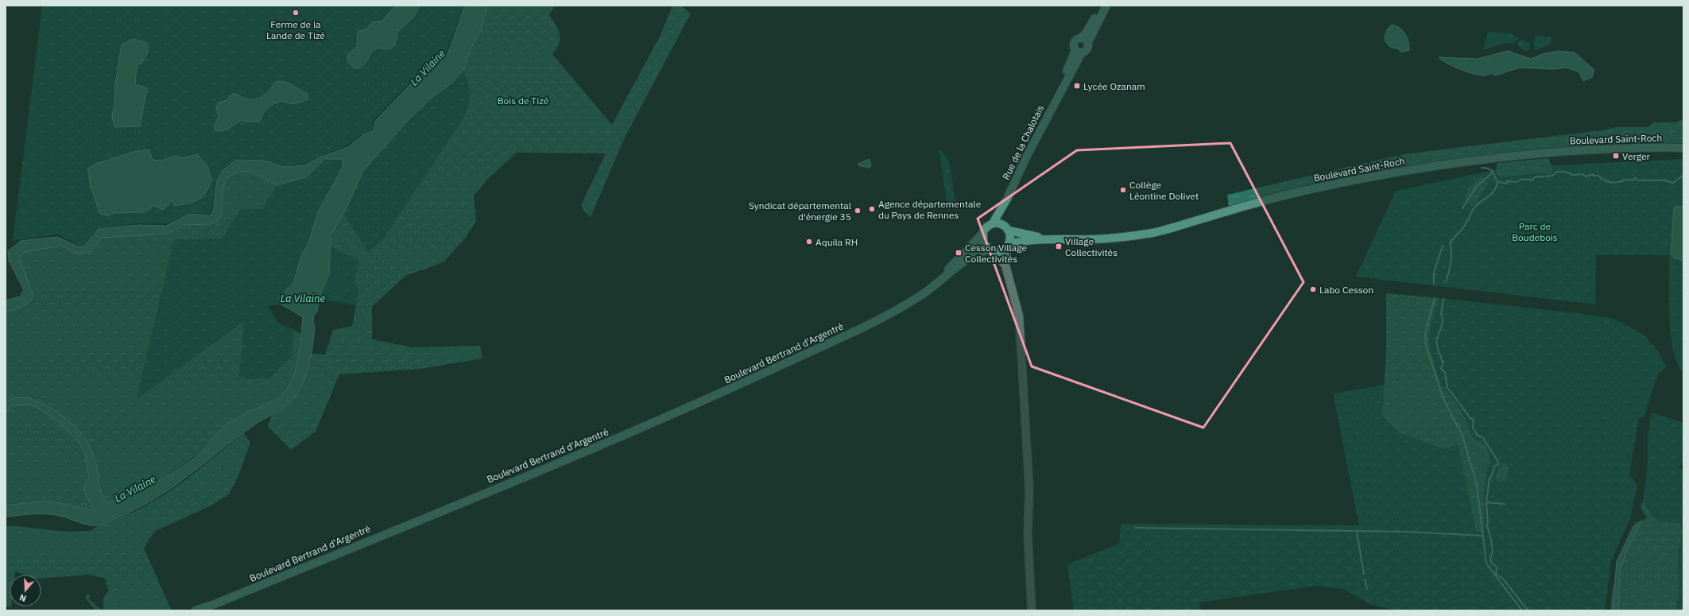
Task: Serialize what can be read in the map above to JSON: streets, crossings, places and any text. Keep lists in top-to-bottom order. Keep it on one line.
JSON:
{"streets":{"main road":["Boulevard Saint-Roch","Rue de la Chalotais","Boulevard Bertrand d'Argentré"]},"water":["La Vilaine"],"parks":["Bois de Tizé","Parc de Boudebois"],"places":{"other":["Ferme de la Lande de Tizé","Collège Léontine Dolivet","Agence départementale du Pays de Rennes","Syndicat départemental d'énergie 35","Aquila RH","Labo Cesson"],"transit":["Lycée Ozanam","Verger","Village Collectivités","Cesson Village Collectivités"]},"north":"bottom"}
